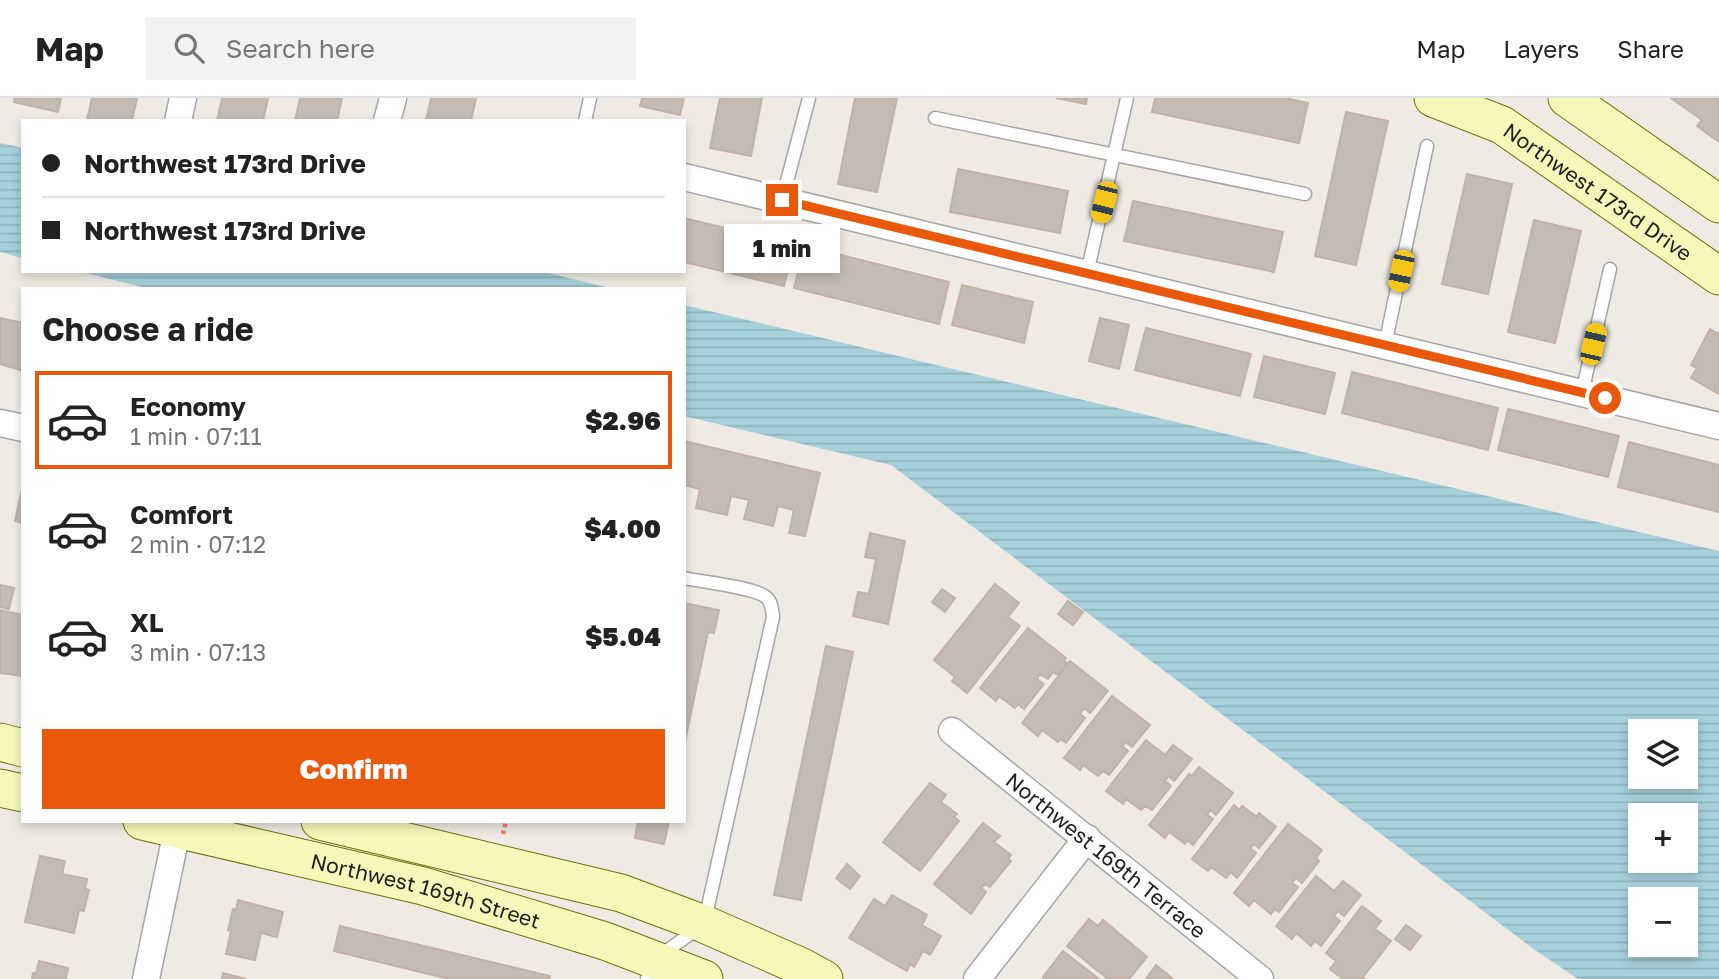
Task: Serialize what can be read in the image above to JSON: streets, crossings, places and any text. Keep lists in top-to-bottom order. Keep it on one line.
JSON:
{"streets":{"street":["Northwest 173rd Drive","Northwest 169th Terrace","Northwest 169th Street"]},"page":{"header":"Map","search":"Search here","nav":["Map","Layers","Share"],"banner":["Northwest 173rd Drive","Northwest 173rd Drive"],"bubble":"1 min","heading":"Choose a ride","list":[{"name":"Economy","note":"1 min · 07:11","value":"$2.96"},{"name":"Comfort","note":"2 min · 07:12","value":"$4.00"},{"name":"XL","note":"3 min · 07:13","value":"$5.04"}],"buttons":"Confirm","map_buttons":["+","−"]}}
